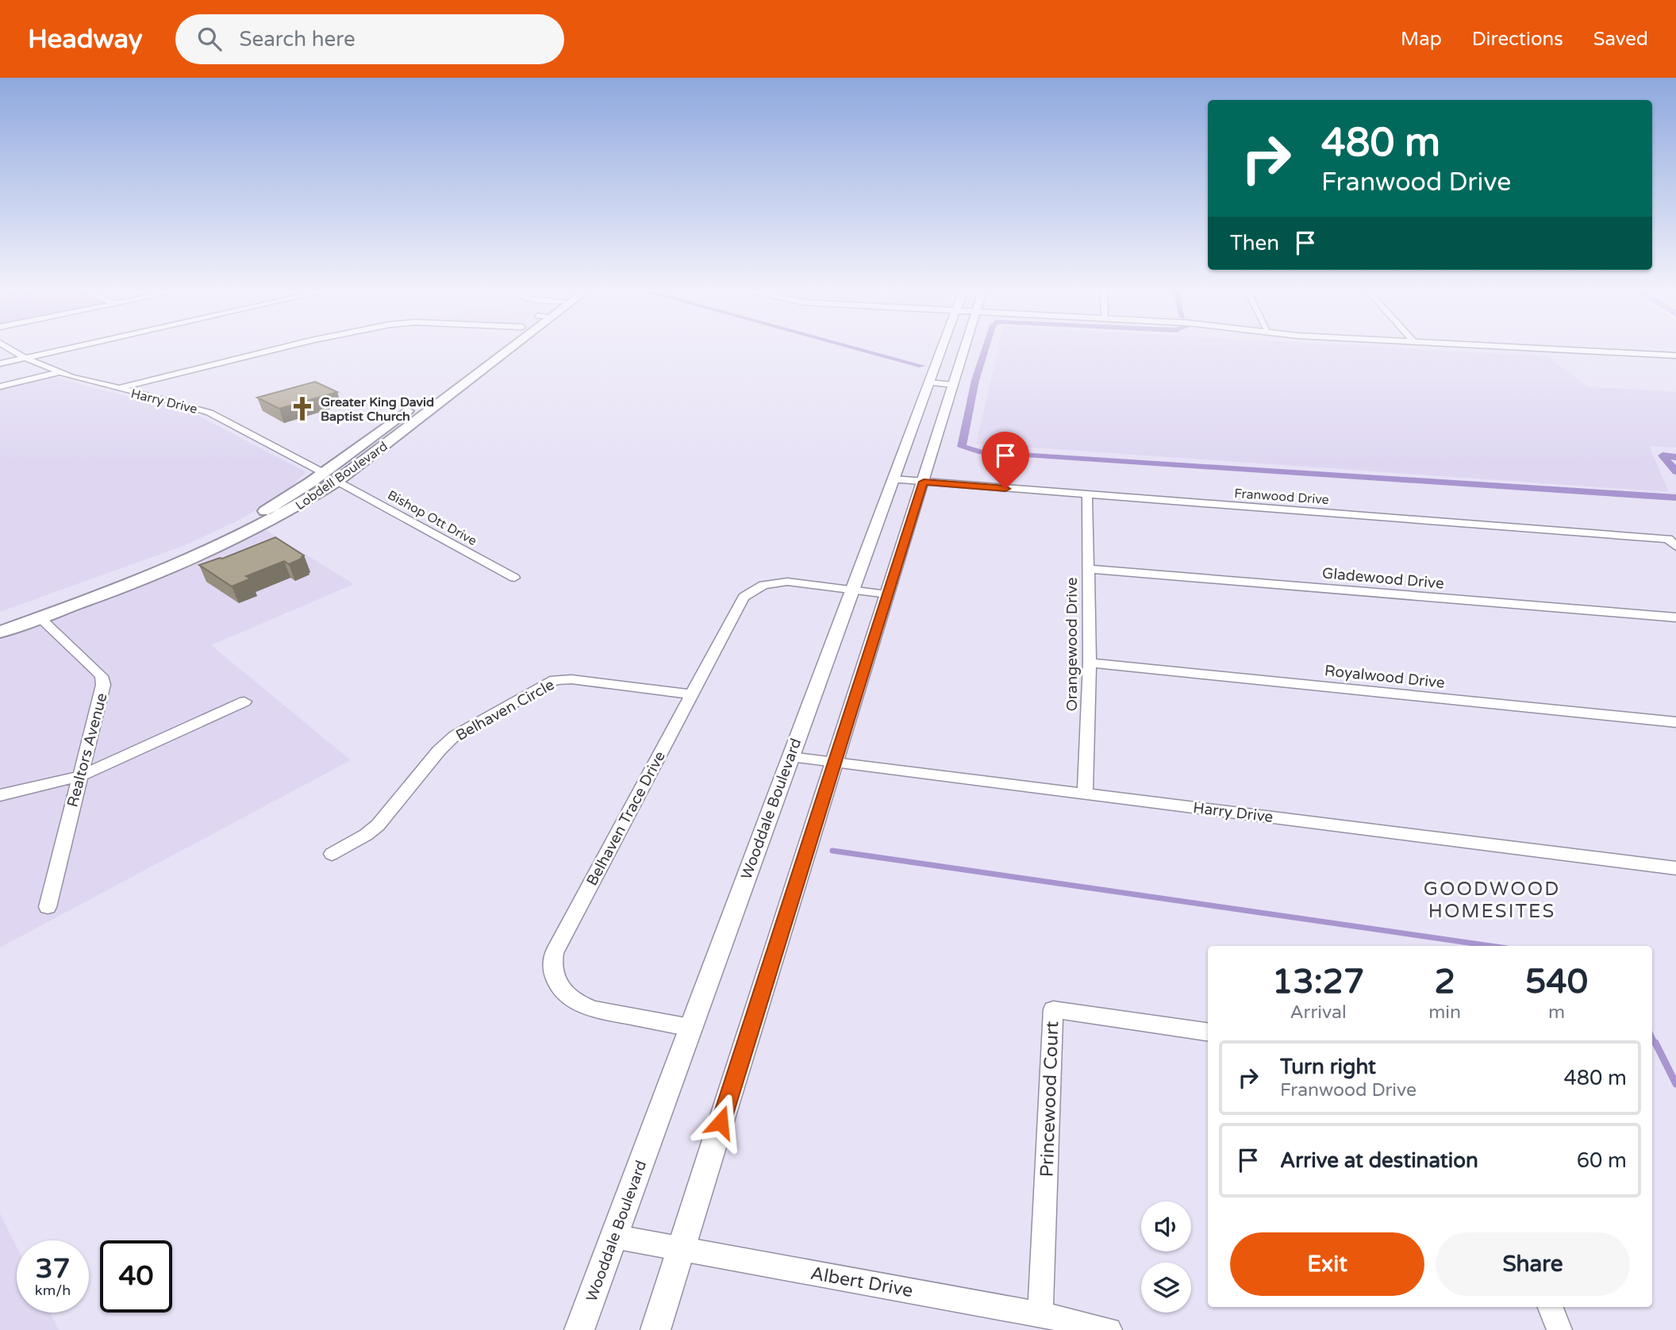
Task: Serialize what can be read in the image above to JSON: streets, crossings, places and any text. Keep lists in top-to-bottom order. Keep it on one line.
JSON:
{"streets":{"main road":["Lobdell Boulevard"],"street":["Harry Drive","Franwood Drive","Bishop Ott Drive","Gladewood Drive","Orangewood Drive","Royalwood Drive","Belhaven Circle","Realtors Avenue","Wooddale Boulevard","Belhaven Trace Drive","Princewood Court","Albert Drive"]},"crossings":[["Harry Drive","Lobdell Boulevard"],["Harry Drive","Orangewood Drive"],["Harry Drive","Wooddale Boulevard"],["Lobdell Boulevard","Bishop Ott Drive"],["Lobdell Boulevard","Realtors Avenue"],["Franwood Drive","Orangewood Drive"],["Franwood Drive","Wooddale Boulevard"],["Gladewood Drive","Orangewood Drive"],["Orangewood Drive","Royalwood Drive"],["Belhaven Circle","Belhaven Trace Drive"],["Wooddale Boulevard","Belhaven Trace Drive"],["Wooddale Boulevard","Albert Drive"],["Princewood Court","Albert Drive"]],"districts":["GOODWOOD HOMESITES"],"places":{"church":["Greater King David Baptist Church"]},"page":{"header":"Headway","search":"Search here","nav":["Map","Directions","Saved"],"turn":["480 m","Franwood Drive"],"then":"Then","eta":["13:27","Arrival","2","min","540","m"],"list":[{"name":"Turn right","note":"Franwood Drive","value":"480 m"},{"name":"Arrive at destination","value":"60 m"}],"buttons":["Exit","Share"],"speed":"37 km/h","limit":"40"}}
